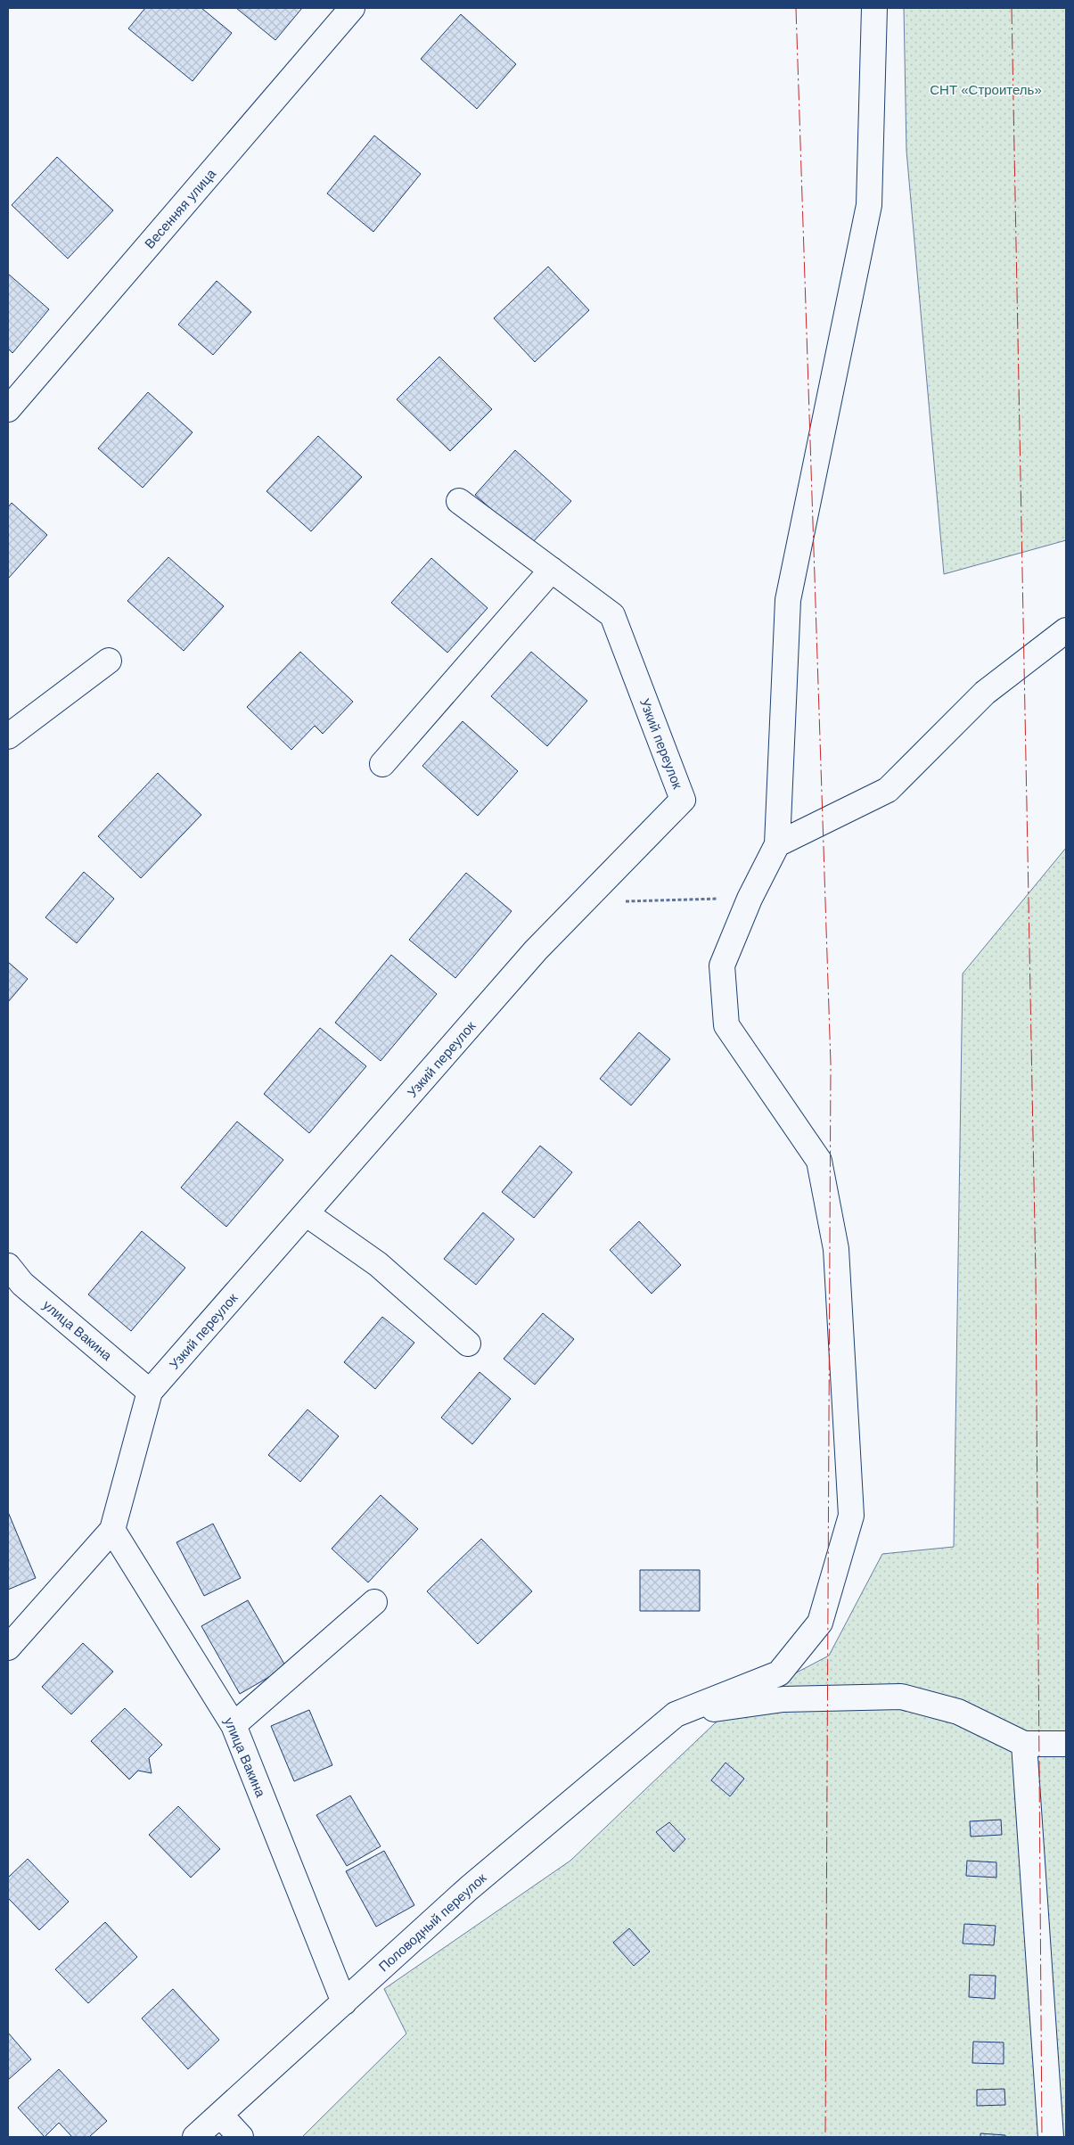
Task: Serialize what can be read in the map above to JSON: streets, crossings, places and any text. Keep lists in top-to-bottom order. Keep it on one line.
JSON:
{"streets":{"street":["Весенняя улица","Узкий переулок","улица Вакина","Половодный переулок"]},"crossings":[["Узкий переулок","улица Вакина"],["улица Вакина","Половодный переулок"]],"parks":["СНТ «Строитель»"]}
